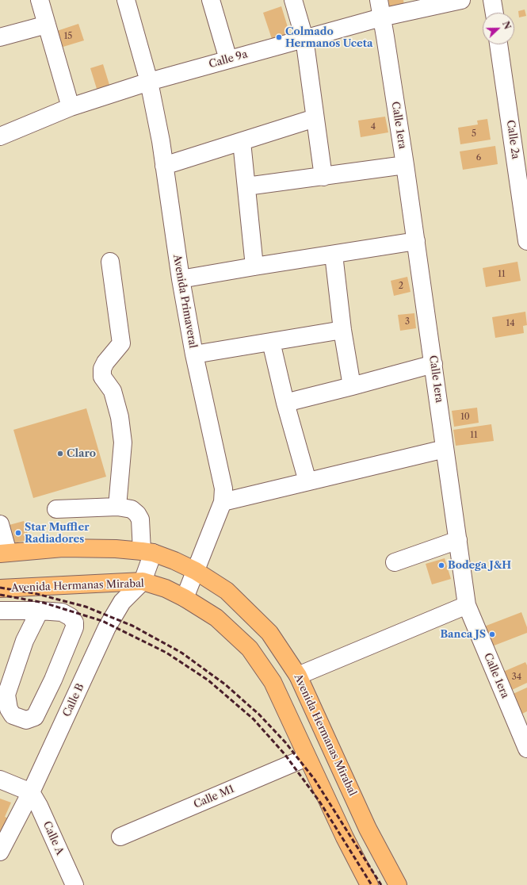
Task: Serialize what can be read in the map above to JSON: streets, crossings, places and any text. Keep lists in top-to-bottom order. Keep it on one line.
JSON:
{"streets":{"main road":["Avenida Hermanas Mirabal"],"street":["Calle 9a","Calle 1era","Calle 2a","Avenida Primaveral","Calle B","Calle M1","Calle A"]},"crossings":[["Calle 9a","Calle 1era"],["Calle 9a","Avenida Primaveral"],["Avenida Primaveral","Avenida Hermanas Mirabal"],["Avenida Hermanas Mirabal","Calle B"],["Avenida Hermanas Mirabal","Calle M1"],["Calle B","Calle A"]],"places":["Colmado Hermanos Uceta","Claro","Star Muffler Radiadores","Bodega J&H","Banca JS"],"house_numbers":["15","4","5","6","11","2","3","14","10","11","34"],"north":"right"}
